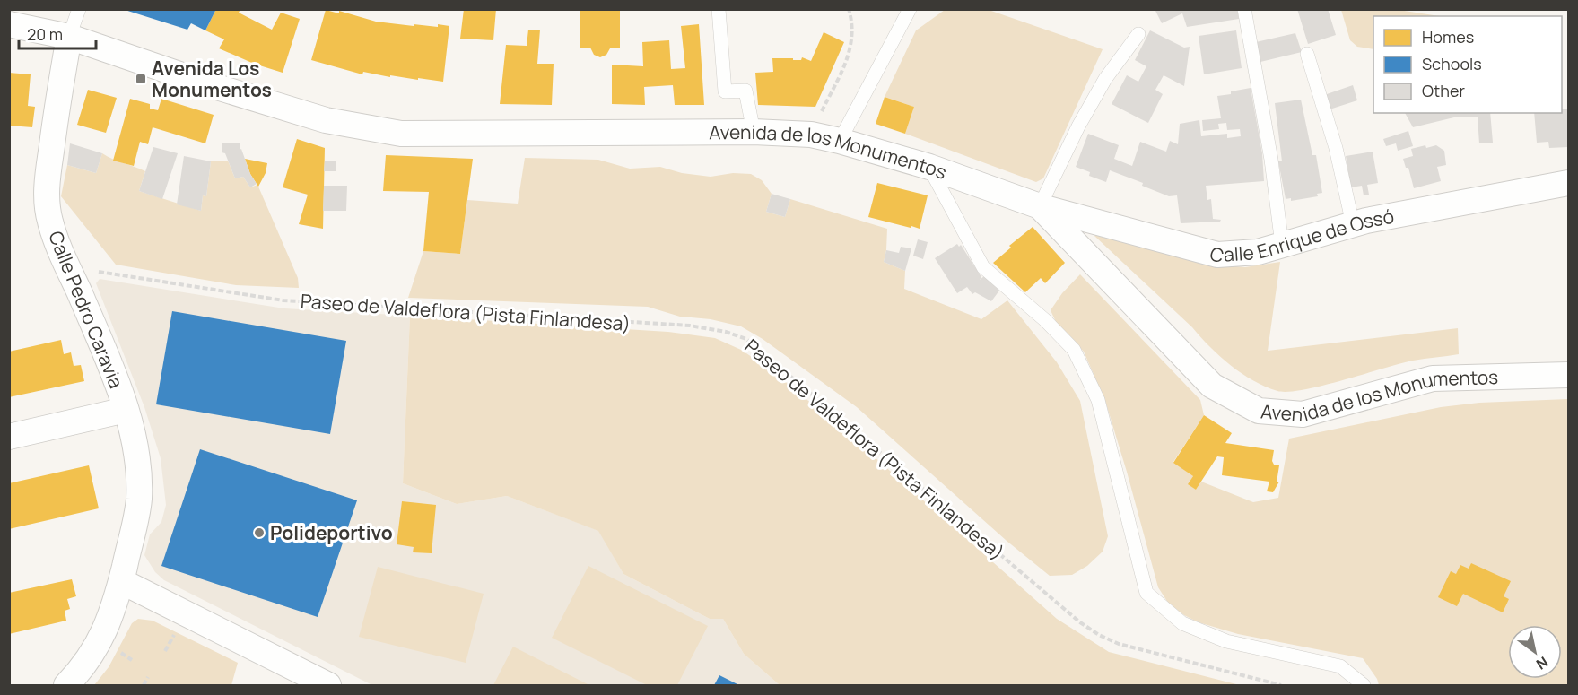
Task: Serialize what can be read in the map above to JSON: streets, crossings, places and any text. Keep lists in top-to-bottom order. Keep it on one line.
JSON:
{"streets":{"street":["Avenida de los Monumentos","Calle Enrique de Ossó","Calle Pedro Caravia"],"path":["Paseo de Valdeflora (Pista Finlandesa)"]},"crossings":[["Avenida de los Monumentos","Calle Enrique de Ossó"],["Avenida de los Monumentos","Calle Pedro Caravia"]],"places":{"transit":["Avenida Los Monumentos"],"other":["Polideportivo"]},"legend":["Homes","Schools","Other"],"scale_bar":"20 m","north":"bottom right"}
